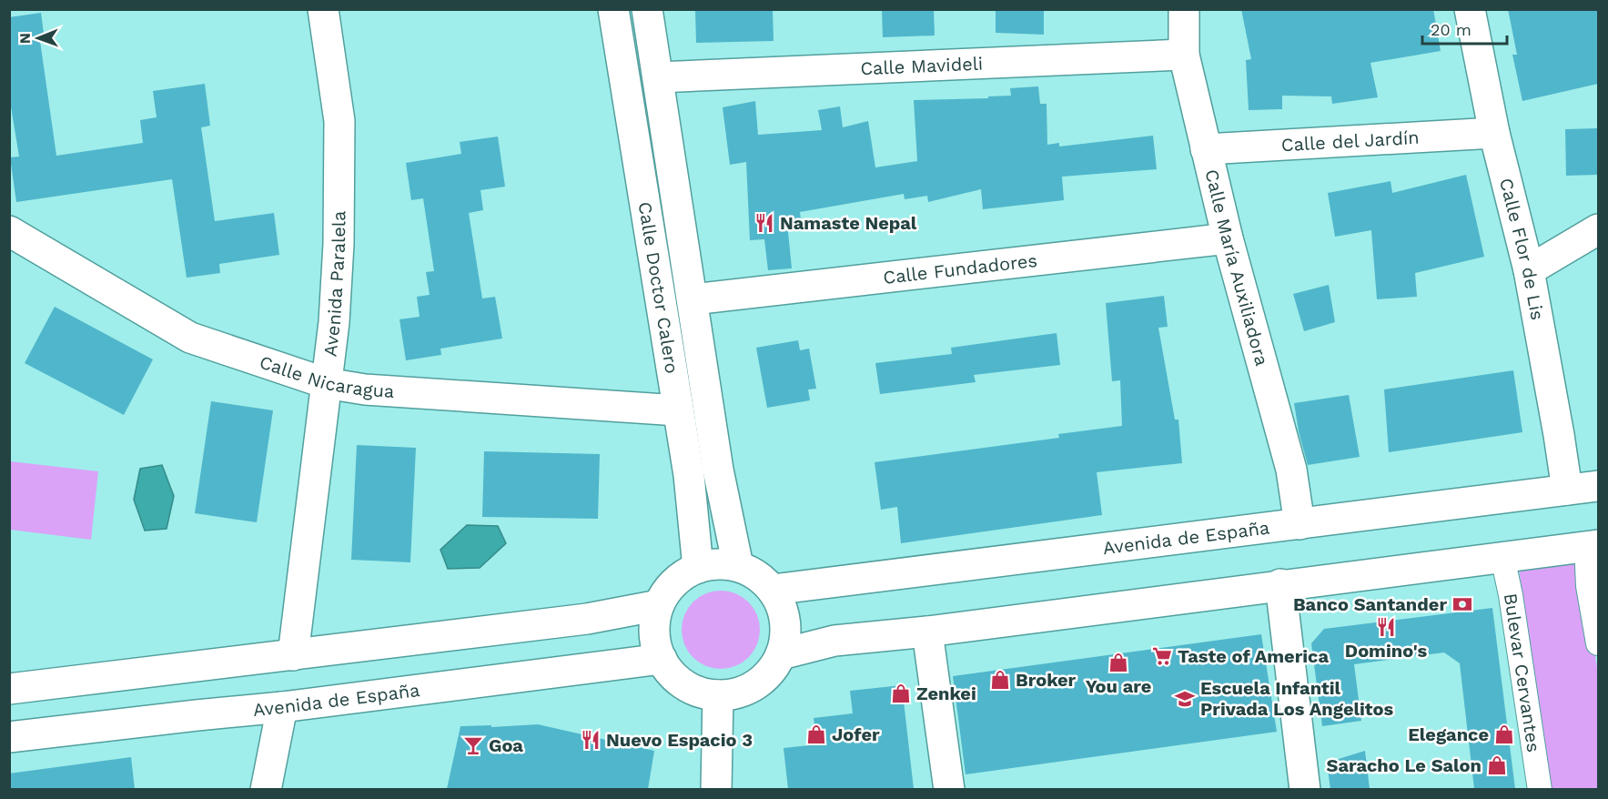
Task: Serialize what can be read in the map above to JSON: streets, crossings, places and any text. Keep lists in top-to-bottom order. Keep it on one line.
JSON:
{"streets":{"street":["Calle Mavideli","Calle del Jardín","Calle Flor de Lis","Calle María Auxiliadora","Calle Fundadores","Avenida Paralela","Calle Doctor Calero","Calle Nicaragua","Avenida de España","Bulevar Cervantes"]},"crossings":[["Calle Mavideli","Calle María Auxiliadora"],["Calle Mavideli","Calle Doctor Calero"],["Calle del Jardín","Calle Flor de Lis"],["Calle del Jardín","Calle María Auxiliadora"],["Calle Flor de Lis","Avenida de España"],["Calle María Auxiliadora","Calle Fundadores"],["Calle María Auxiliadora","Avenida de España"],["Calle Fundadores","Calle Doctor Calero"],["Avenida Paralela","Calle Nicaragua"],["Calle Doctor Calero","Calle Nicaragua"],["Calle Doctor Calero","Avenida de España"]],"places":{"restaurant":["Namaste Nepal","Domino's","Nuevo Espacio 3"],"bank":["Banco Santander"],"supermarket":["Taste of America"],"shop":["You are","Broker","Zenkei","Jofer","Elegance","Saracho Le Salon"],"school or university":["Escuela Infantil Privada Los Angelitos"],"bar":["Goa"]},"scale_bar":"20 m","north":"left"}
